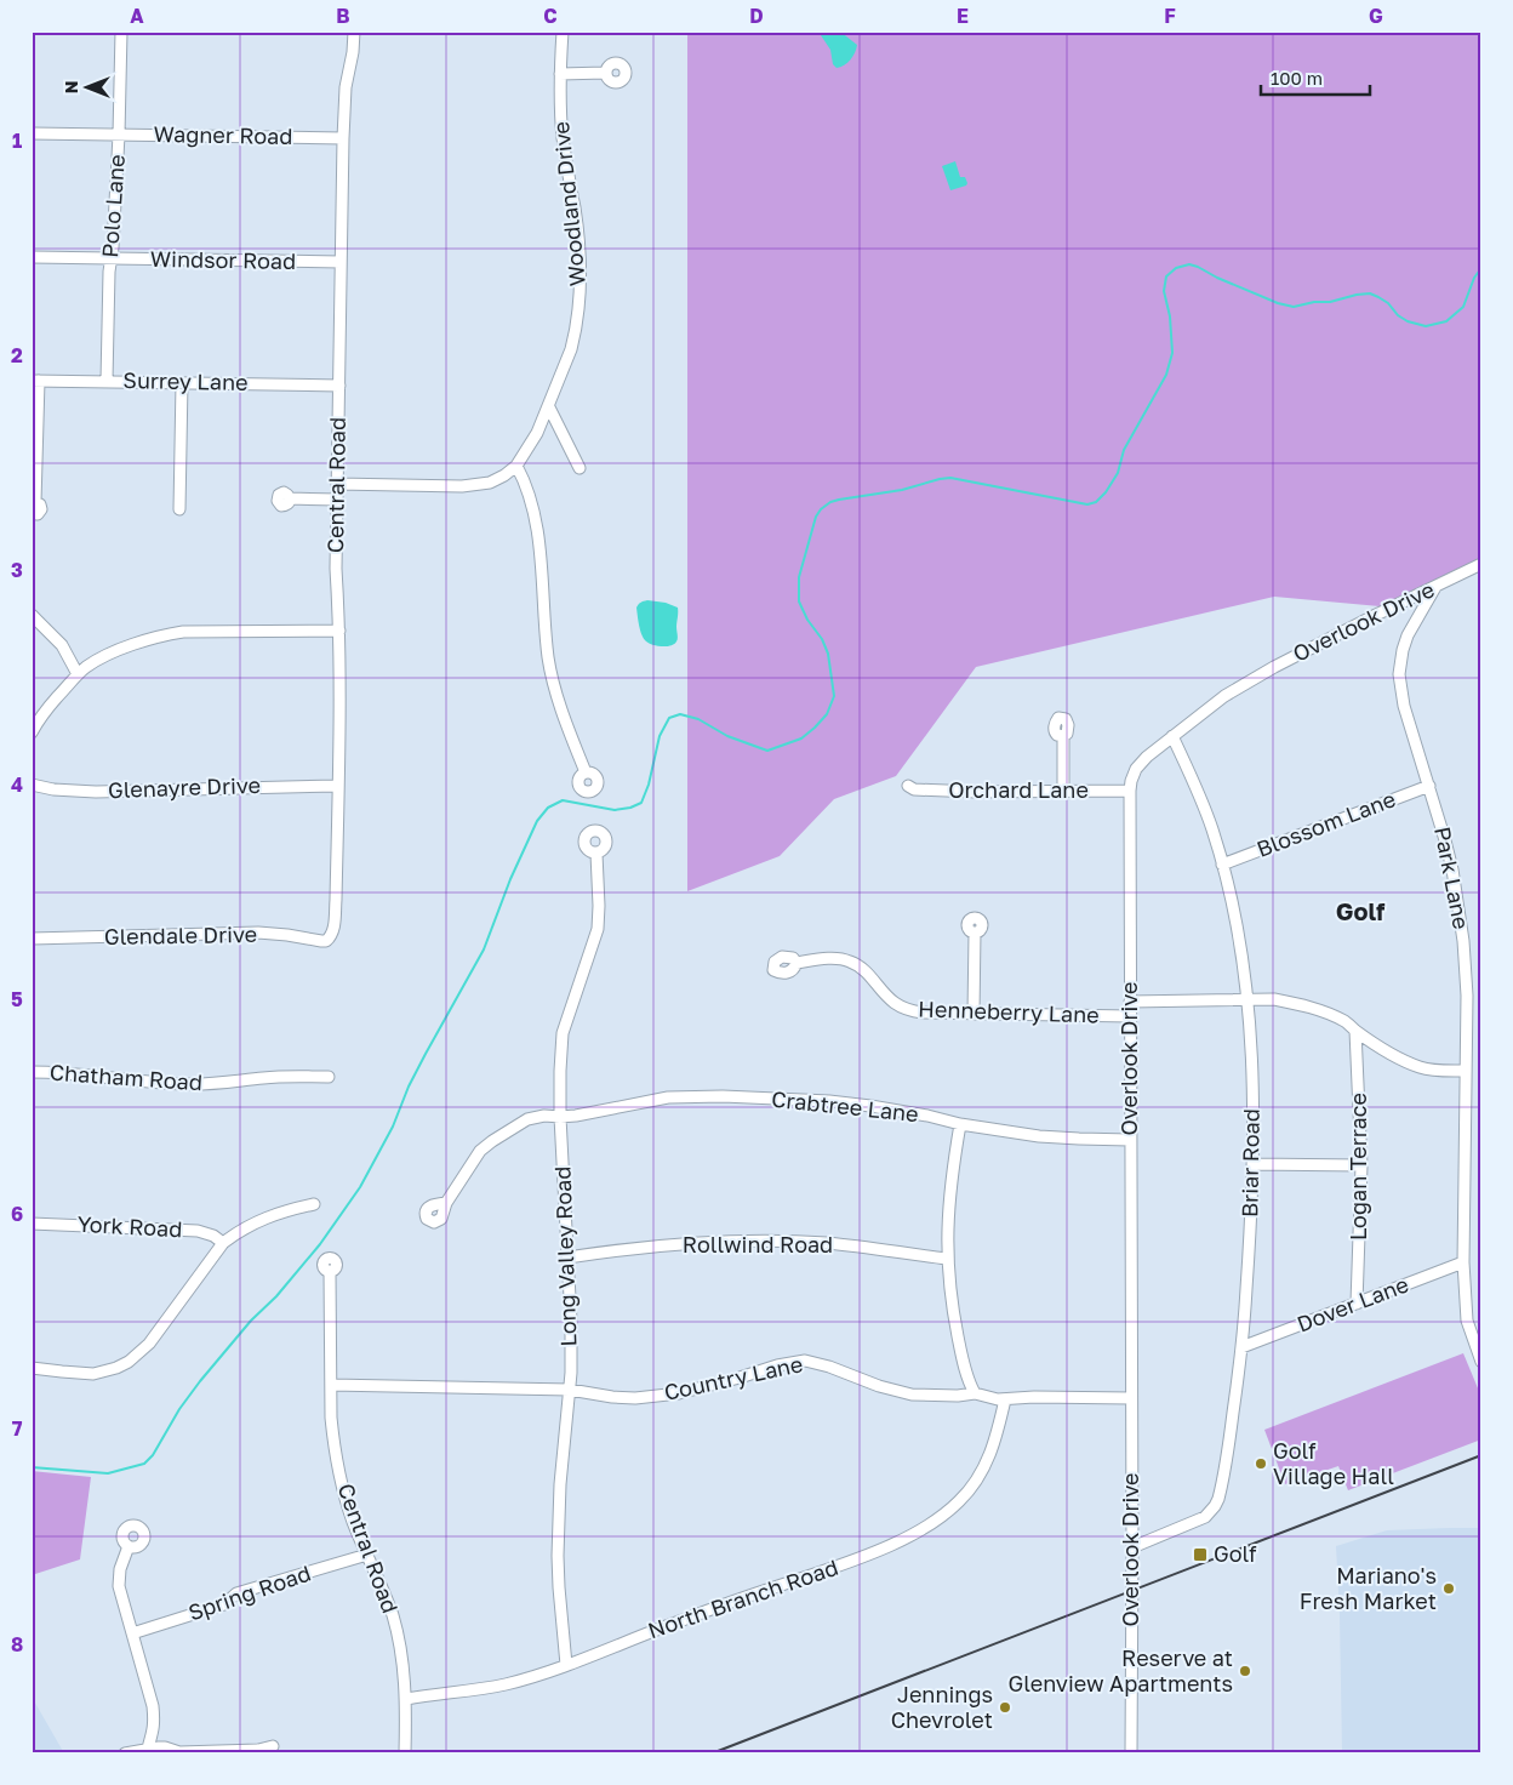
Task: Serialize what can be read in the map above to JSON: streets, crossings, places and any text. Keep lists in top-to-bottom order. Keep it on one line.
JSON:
{"streets":{"street":["Wagner Road","Woodland Drive","Polo Lane","Windsor Road","Surrey Lane","Central Road","Overlook Drive","Glenayre Drive","Orchard Lane","Blossom Lane","Park Lane","Glendale Drive","Henneberry Lane","Chatham Road","Crabtree Lane","Briar Road","Logan Terrace","York Road","Rollwind Road","Long Valley Road","Dover Lane","Country Lane","Spring Road","North Branch Road"]},"crossings":[["Wagner Road","Polo Lane"],["Wagner Road","Central Road"],["Woodland Drive","Central Road"],["Polo Lane","Windsor Road"],["Polo Lane","Surrey Lane"],["Windsor Road","Central Road"],["Surrey Lane","Central Road"],["Central Road","Glenayre Drive"],["Central Road","Glendale Drive"],["Central Road","Country Lane"],["Central Road","Spring Road"],["Central Road","North Branch Road"],["Overlook Drive","Orchard Lane"],["Overlook Drive","Park Lane"],["Overlook Drive","Henneberry Lane"],["Overlook Drive","Crabtree Lane"],["Overlook Drive","Briar Road"],["Overlook Drive","Country Lane"],["Blossom Lane","Park Lane"],["Blossom Lane","Briar Road"],["Park Lane","Dover Lane"],["Crabtree Lane","Long Valley Road"],["Briar Road","Dover Lane"],["Logan Terrace","Dover Lane"],["Rollwind Road","Long Valley Road"],["Long Valley Road","Country Lane"],["Long Valley Road","North Branch Road"],["Country Lane","North Branch Road"]],"districts":["Golf"],"places":{"other":["Golf Village Hall","Mariano's Fresh Market","Reserve at Glenview Apartments","Jennings Chevrolet"],"transit":["Golf"]},"scale_bar":"100 m","north":"left","grid":{"columns":["A","B","C","D","E","F","G"],"rows":["1","2","3","4","5","6","7","8"]}}
